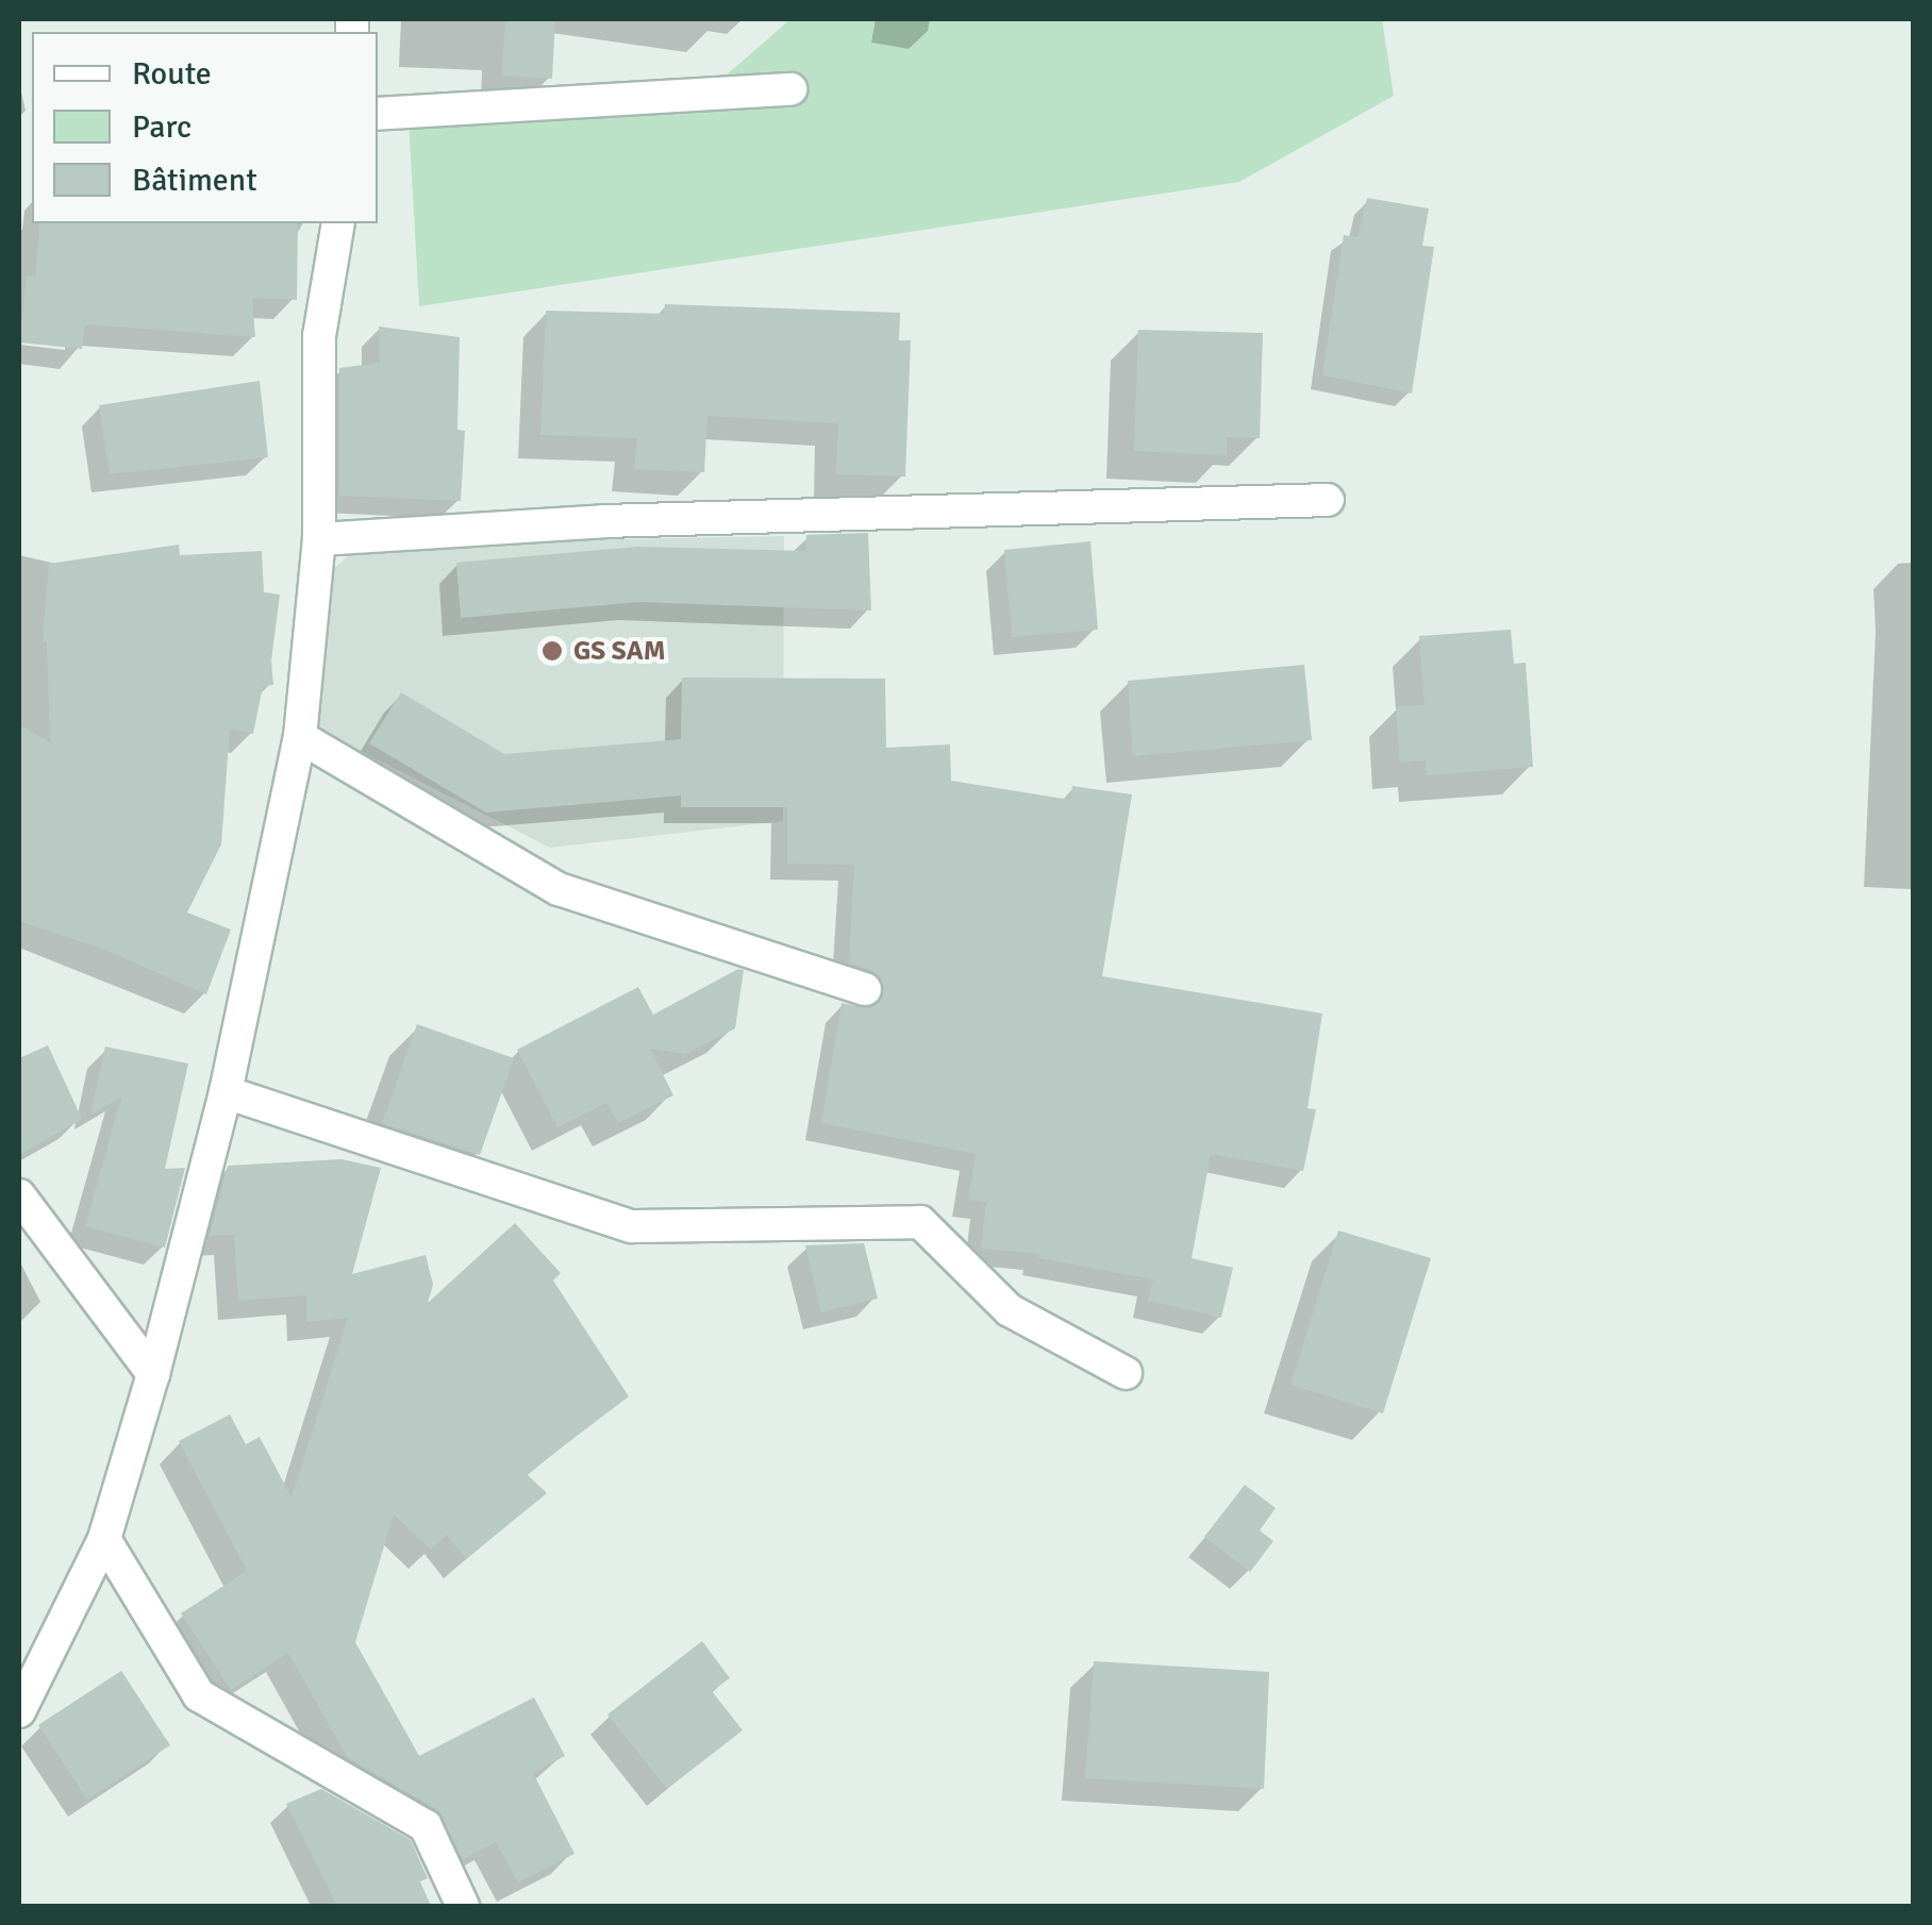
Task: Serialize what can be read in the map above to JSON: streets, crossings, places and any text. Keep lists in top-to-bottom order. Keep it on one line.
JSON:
{"places":["GS SAM"],"legend":["Route","Parc","Bâtiment"]}
